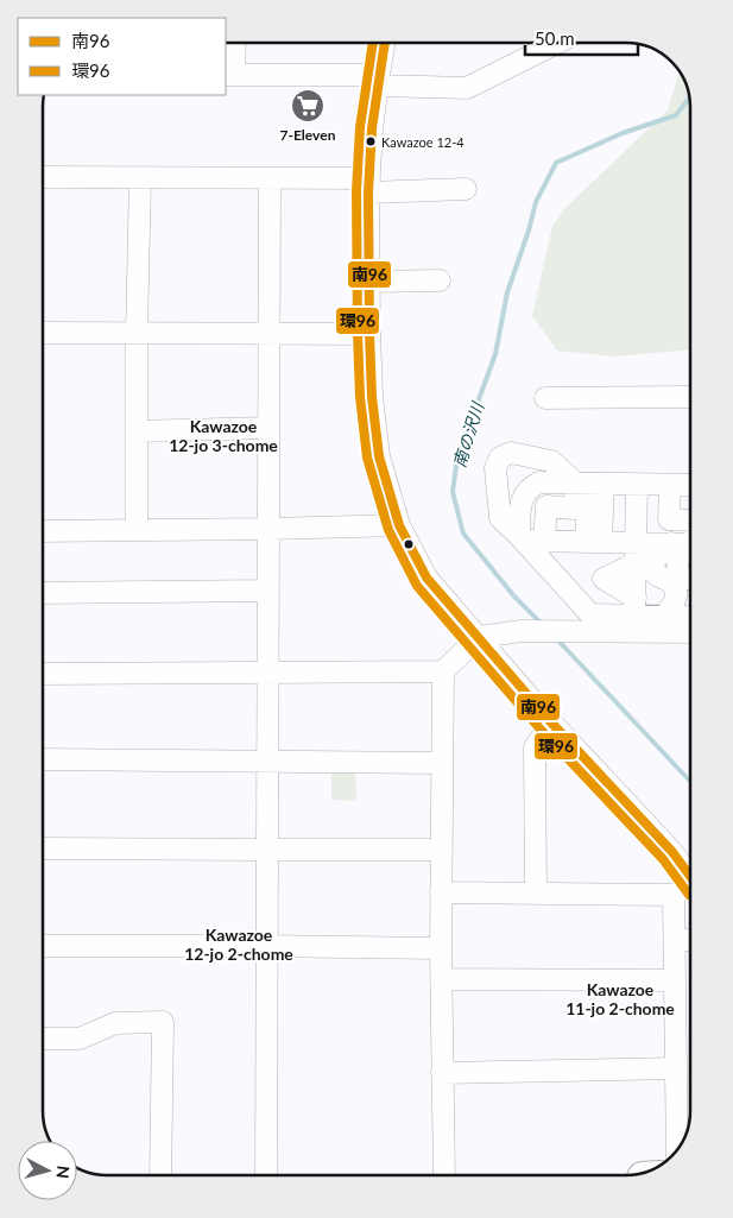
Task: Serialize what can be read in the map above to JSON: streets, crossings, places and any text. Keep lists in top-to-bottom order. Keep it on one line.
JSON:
{"districts":["Kawazoe 12-jo 3-chome","Kawazoe 12-jo 2-chome","Kawazoe 11-jo 2-chome"],"water":["南の沢川"],"places":{"supermarket":["7-Eleven"],"other":["Kawazoe 12-4"]},"lines":["transit line 南96","transit line 環96"],"legend":["南96","環96"],"scale_bar":"50 m","north":"right"}
